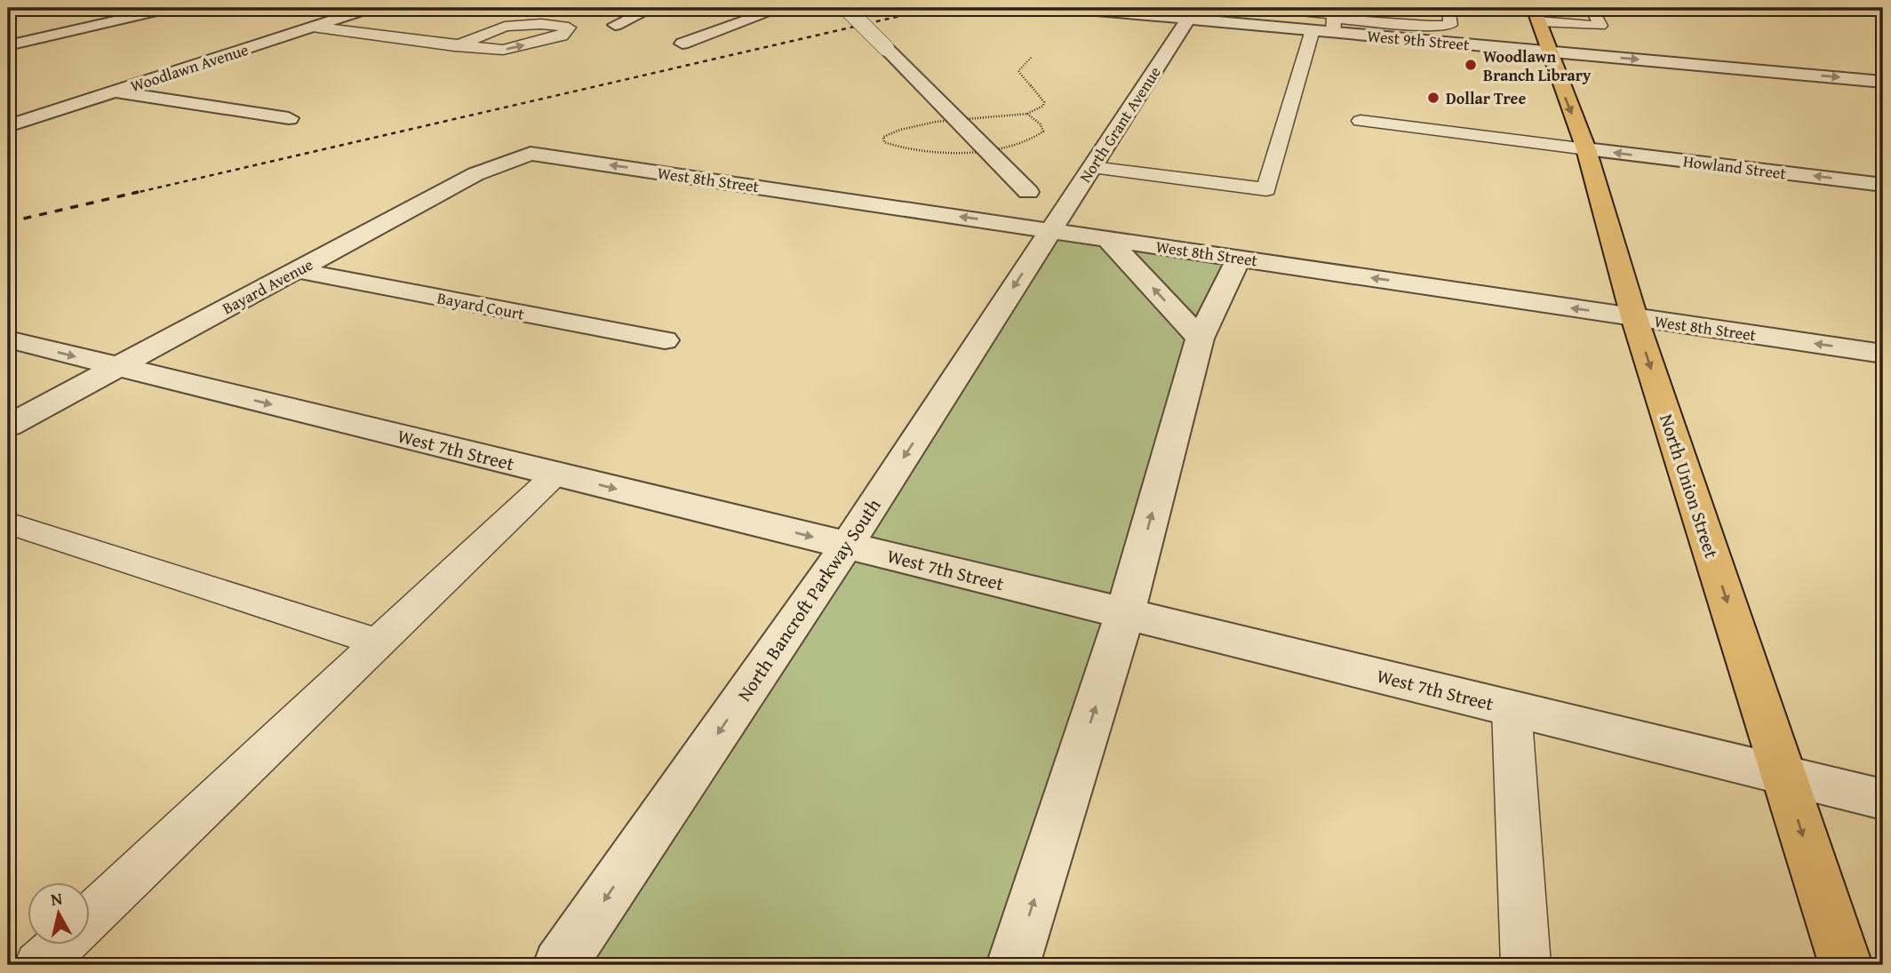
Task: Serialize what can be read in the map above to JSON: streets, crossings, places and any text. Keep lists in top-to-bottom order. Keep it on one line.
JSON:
{"streets":{"main road":["North Union Street"],"street":["West 9th Street","Woodlawn Avenue","North Grant Avenue","Howland Street","West 8th Street","Bayard Avenue","Bayard Court","West 7th Street","North Bancroft Parkway South"]},"crossings":[["West 9th Street","North Grant Avenue"],["West 9th Street","North Union Street"],["North Grant Avenue","West 8th Street"],["North Grant Avenue","North Bancroft Parkway South"],["Howland Street","North Union Street"],["West 8th Street","Bayard Avenue"],["West 8th Street","North Union Street"],["West 8th Street","North Bancroft Parkway South"],["Bayard Avenue","Bayard Court"],["Bayard Avenue","West 7th Street"],["West 7th Street","North Union Street"],["West 7th Street","North Bancroft Parkway South"]],"one_way":["West 9th Street","Howland Street","West 8th Street","West 7th Street","North Union Street"],"places":["Woodlawn Branch Library","Dollar Tree"],"north":"top"}
